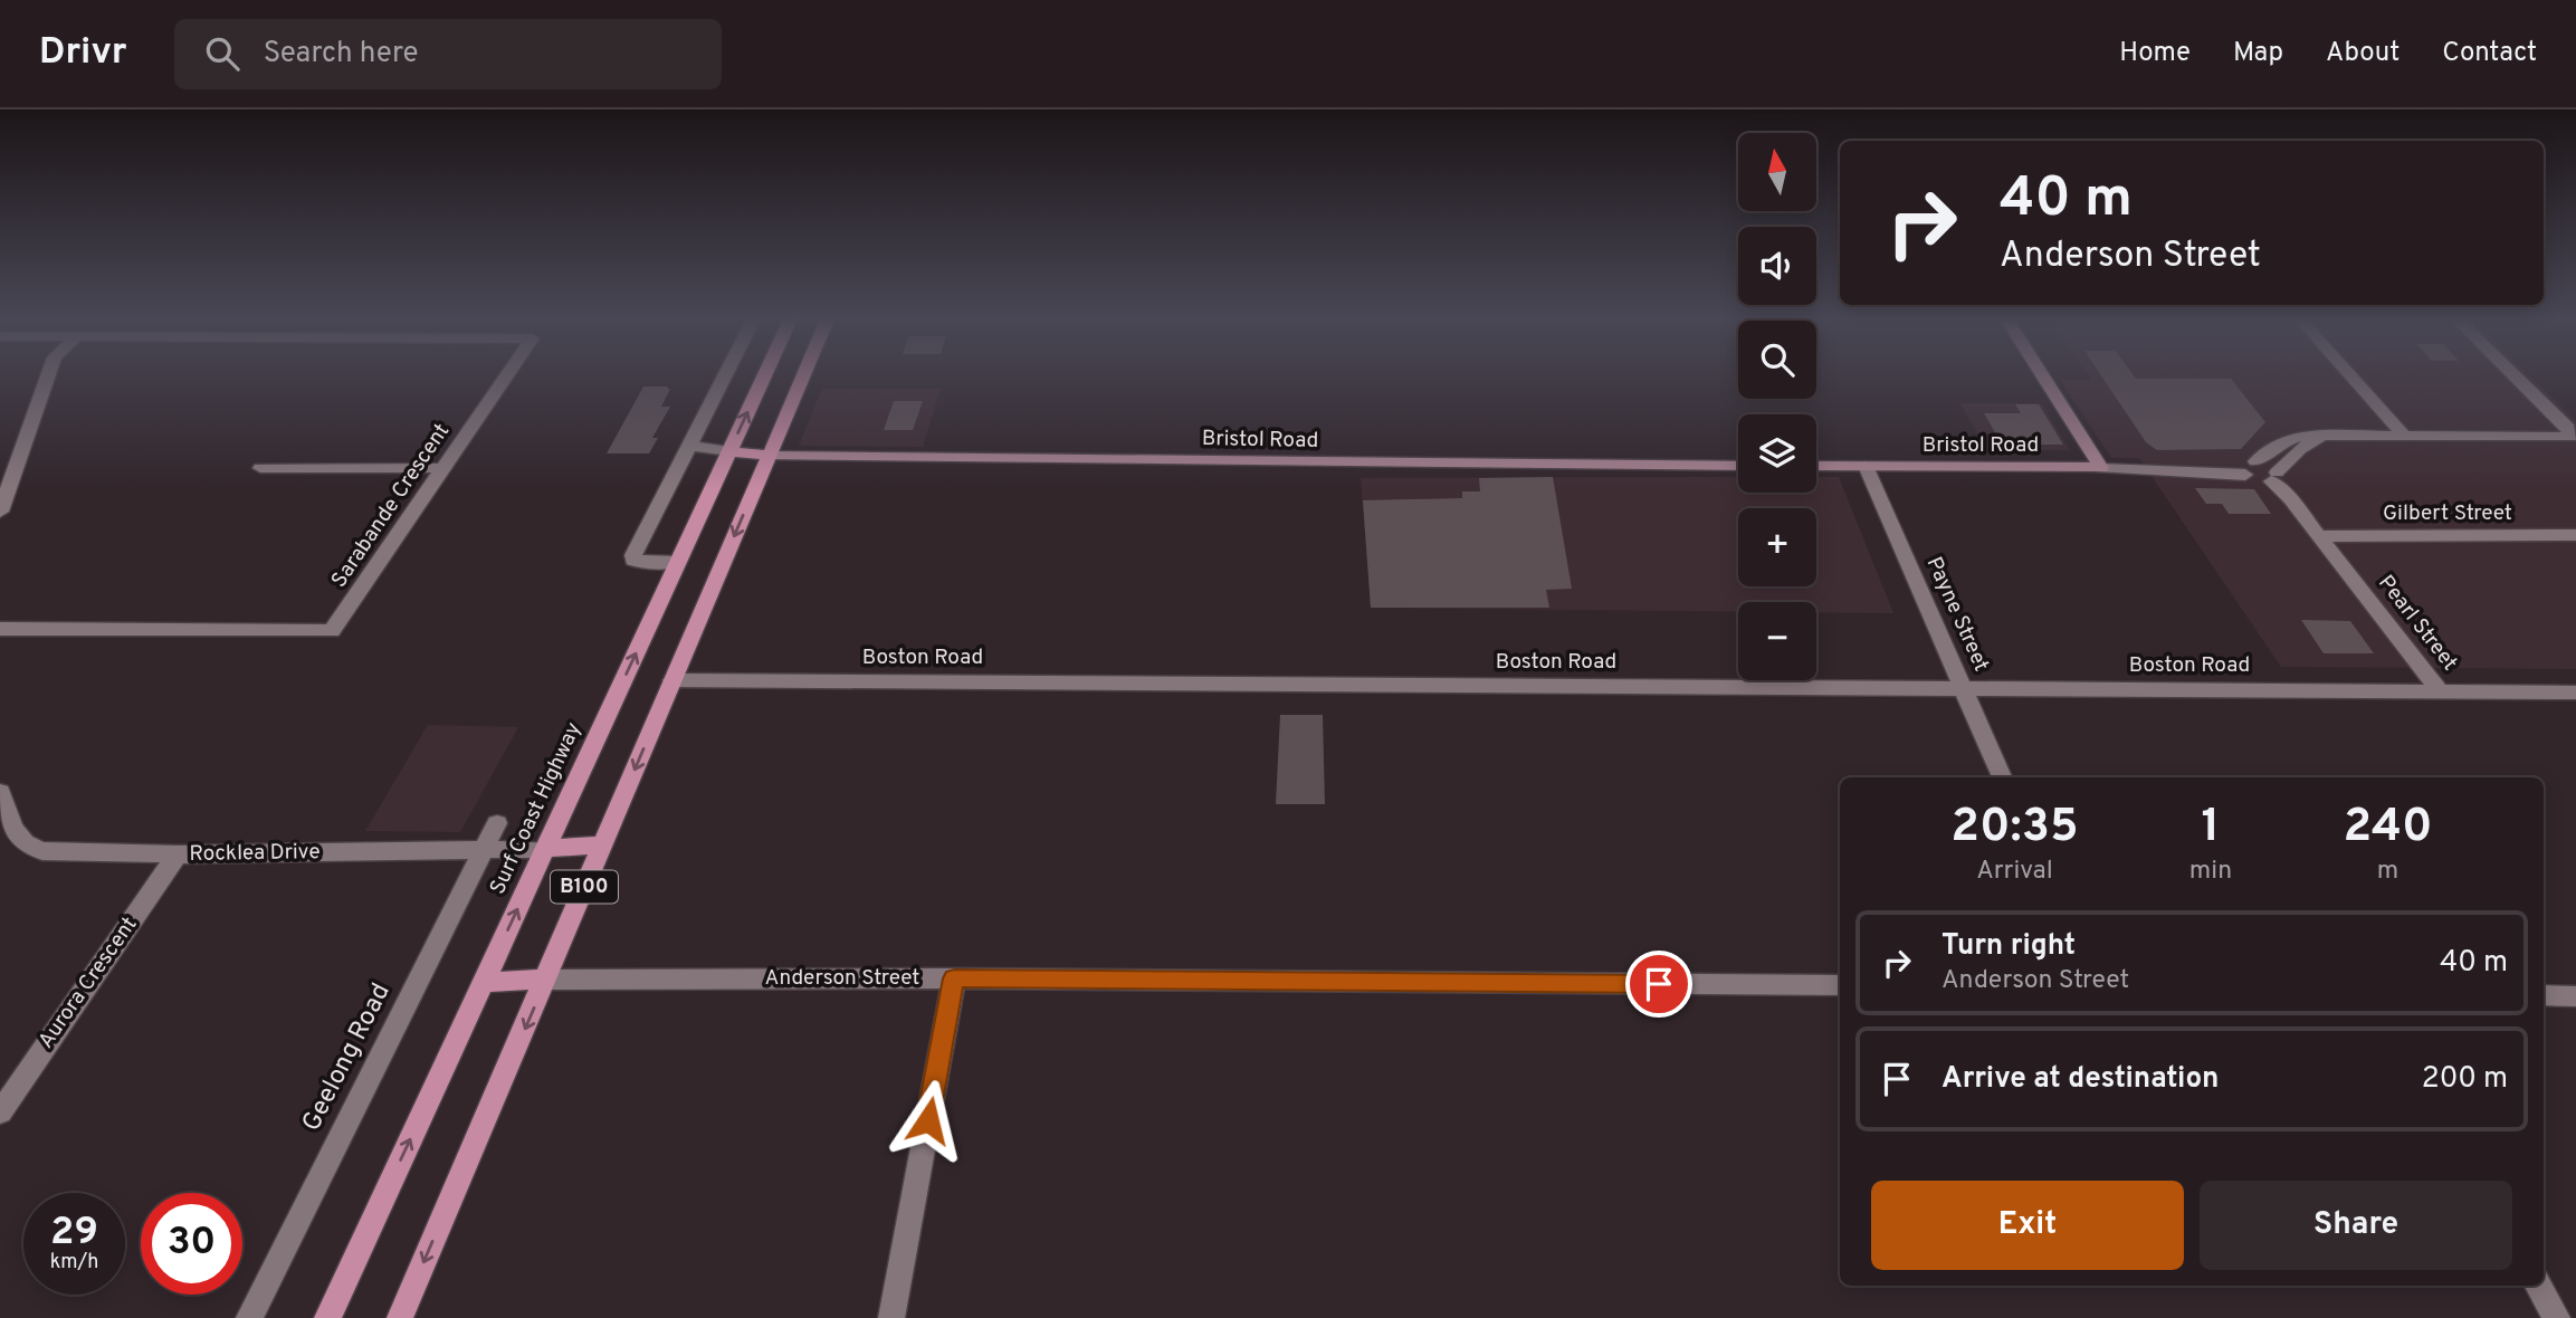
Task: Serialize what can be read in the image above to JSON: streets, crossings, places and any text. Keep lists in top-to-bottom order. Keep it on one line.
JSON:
{"streets":{"main road":["Surf Coast Highway","B100"],"street":["Bristol Road","Sarabande Crescent","Gilbert Street","Payne Street","Pearl Street","Boston Road","Rocklea Drive","Anderson Street","Aurora Crescent","Geelong Road"]},"crossings":[["Bristol Road","Payne Street"],["Bristol Road","Pearl Street"],["Bristol Road","B100"],["Gilbert Street","Pearl Street"],["Payne Street","Boston Road"],["Pearl Street","Boston Road"],["Boston Road","B100"],["Surf Coast Highway","Rocklea Drive"],["Rocklea Drive","Aurora Crescent"],["Rocklea Drive","Geelong Road"],["B100","Anderson Street"]],"north":"top","page":{"header":"Drivr","search":"Search here","nav":["Home","Map","About","Contact"],"map_buttons":["+","−"],"turn":["40 m","Anderson Street"],"eta":["20:35","Arrival","1","min","240","m"],"list":[{"name":"Turn right","note":"Anderson Street","value":"40 m"},{"name":"Arrive at destination","value":"200 m"}],"buttons":["Exit","Share"],"speed":"29 km/h","limit":"30"}}
